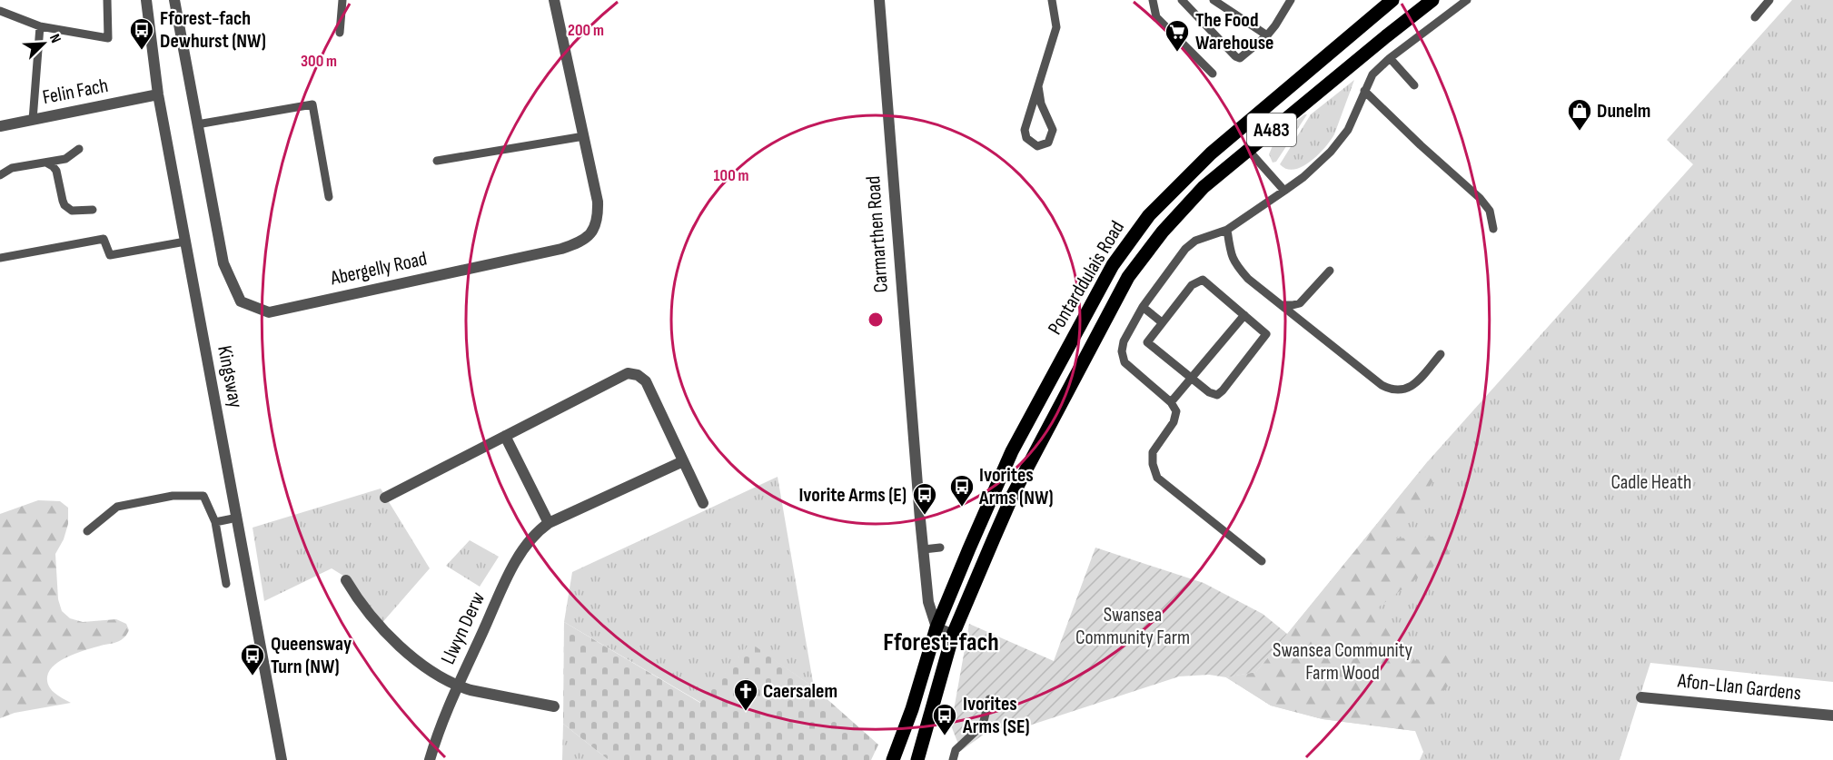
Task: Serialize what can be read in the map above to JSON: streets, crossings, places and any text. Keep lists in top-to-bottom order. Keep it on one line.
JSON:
{"streets":{"main road":["A483","Pontarddulais Road"],"street":["Felin Fach","Carmarthen Road","Abergelly Road","Kingsway","Llwyn Derw","Afon-Llan Gardens"]},"crossings":[["Felin Fach","Kingsway"],["A483","Carmarthen Road"],["A483","Pontarddulais Road"],["Carmarthen Road","Pontarddulais Road"]],"districts":["Fforest-fach"],"parks":["Cadle Heath","Swansea Community Farm","Swansea Community Farm Wood"],"places":{"bus stop":["Fforest-fach Dewhurst (NW)","Ivorites Arms (NW)","Ivorite Arms (E)","Queensway Turn (NW)","Ivorites Arms (SE)"],"supermarket":["The Food Warehouse"],"shop":["Dunelm"],"church":["Caersalem"]},"north":"top right","rings":["200 m","300 m","100 m"]}
